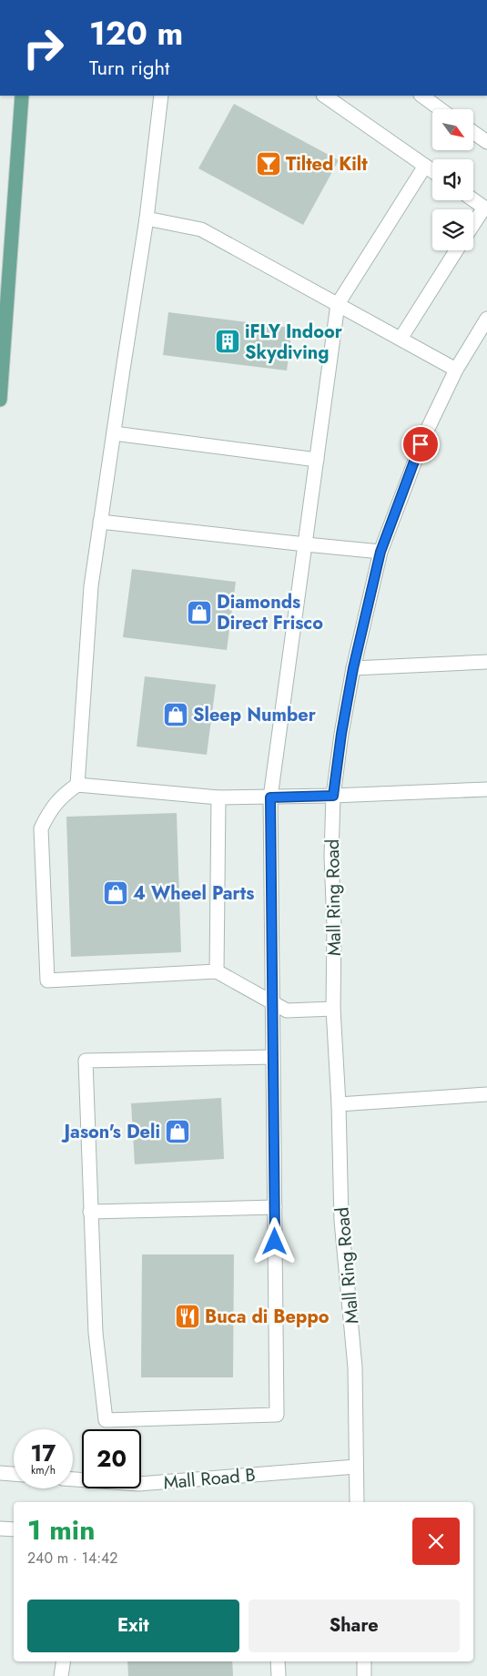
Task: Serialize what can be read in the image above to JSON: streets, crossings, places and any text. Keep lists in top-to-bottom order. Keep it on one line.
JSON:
{"streets":{"street":["Mall Ring Road","Mall Road B"]},"crossings":[["Mall Ring Road","Mall Road B"]],"places":{"bar":["Tilted Kilt"],"building":["iFLY Indoor Skydiving"],"shop":["Diamonds Direct Frisco","Sleep Number","4 Wheel Parts","Jason's Deli"],"restaurant":["Buca di Beppo"]},"north":"bottom right","page":{"turn":["120 m","Turn right"],"speed":"17 km/h","limit":"20","heading":["1 min","240 m · 14:42"],"buttons":["Exit","Share"]}}
